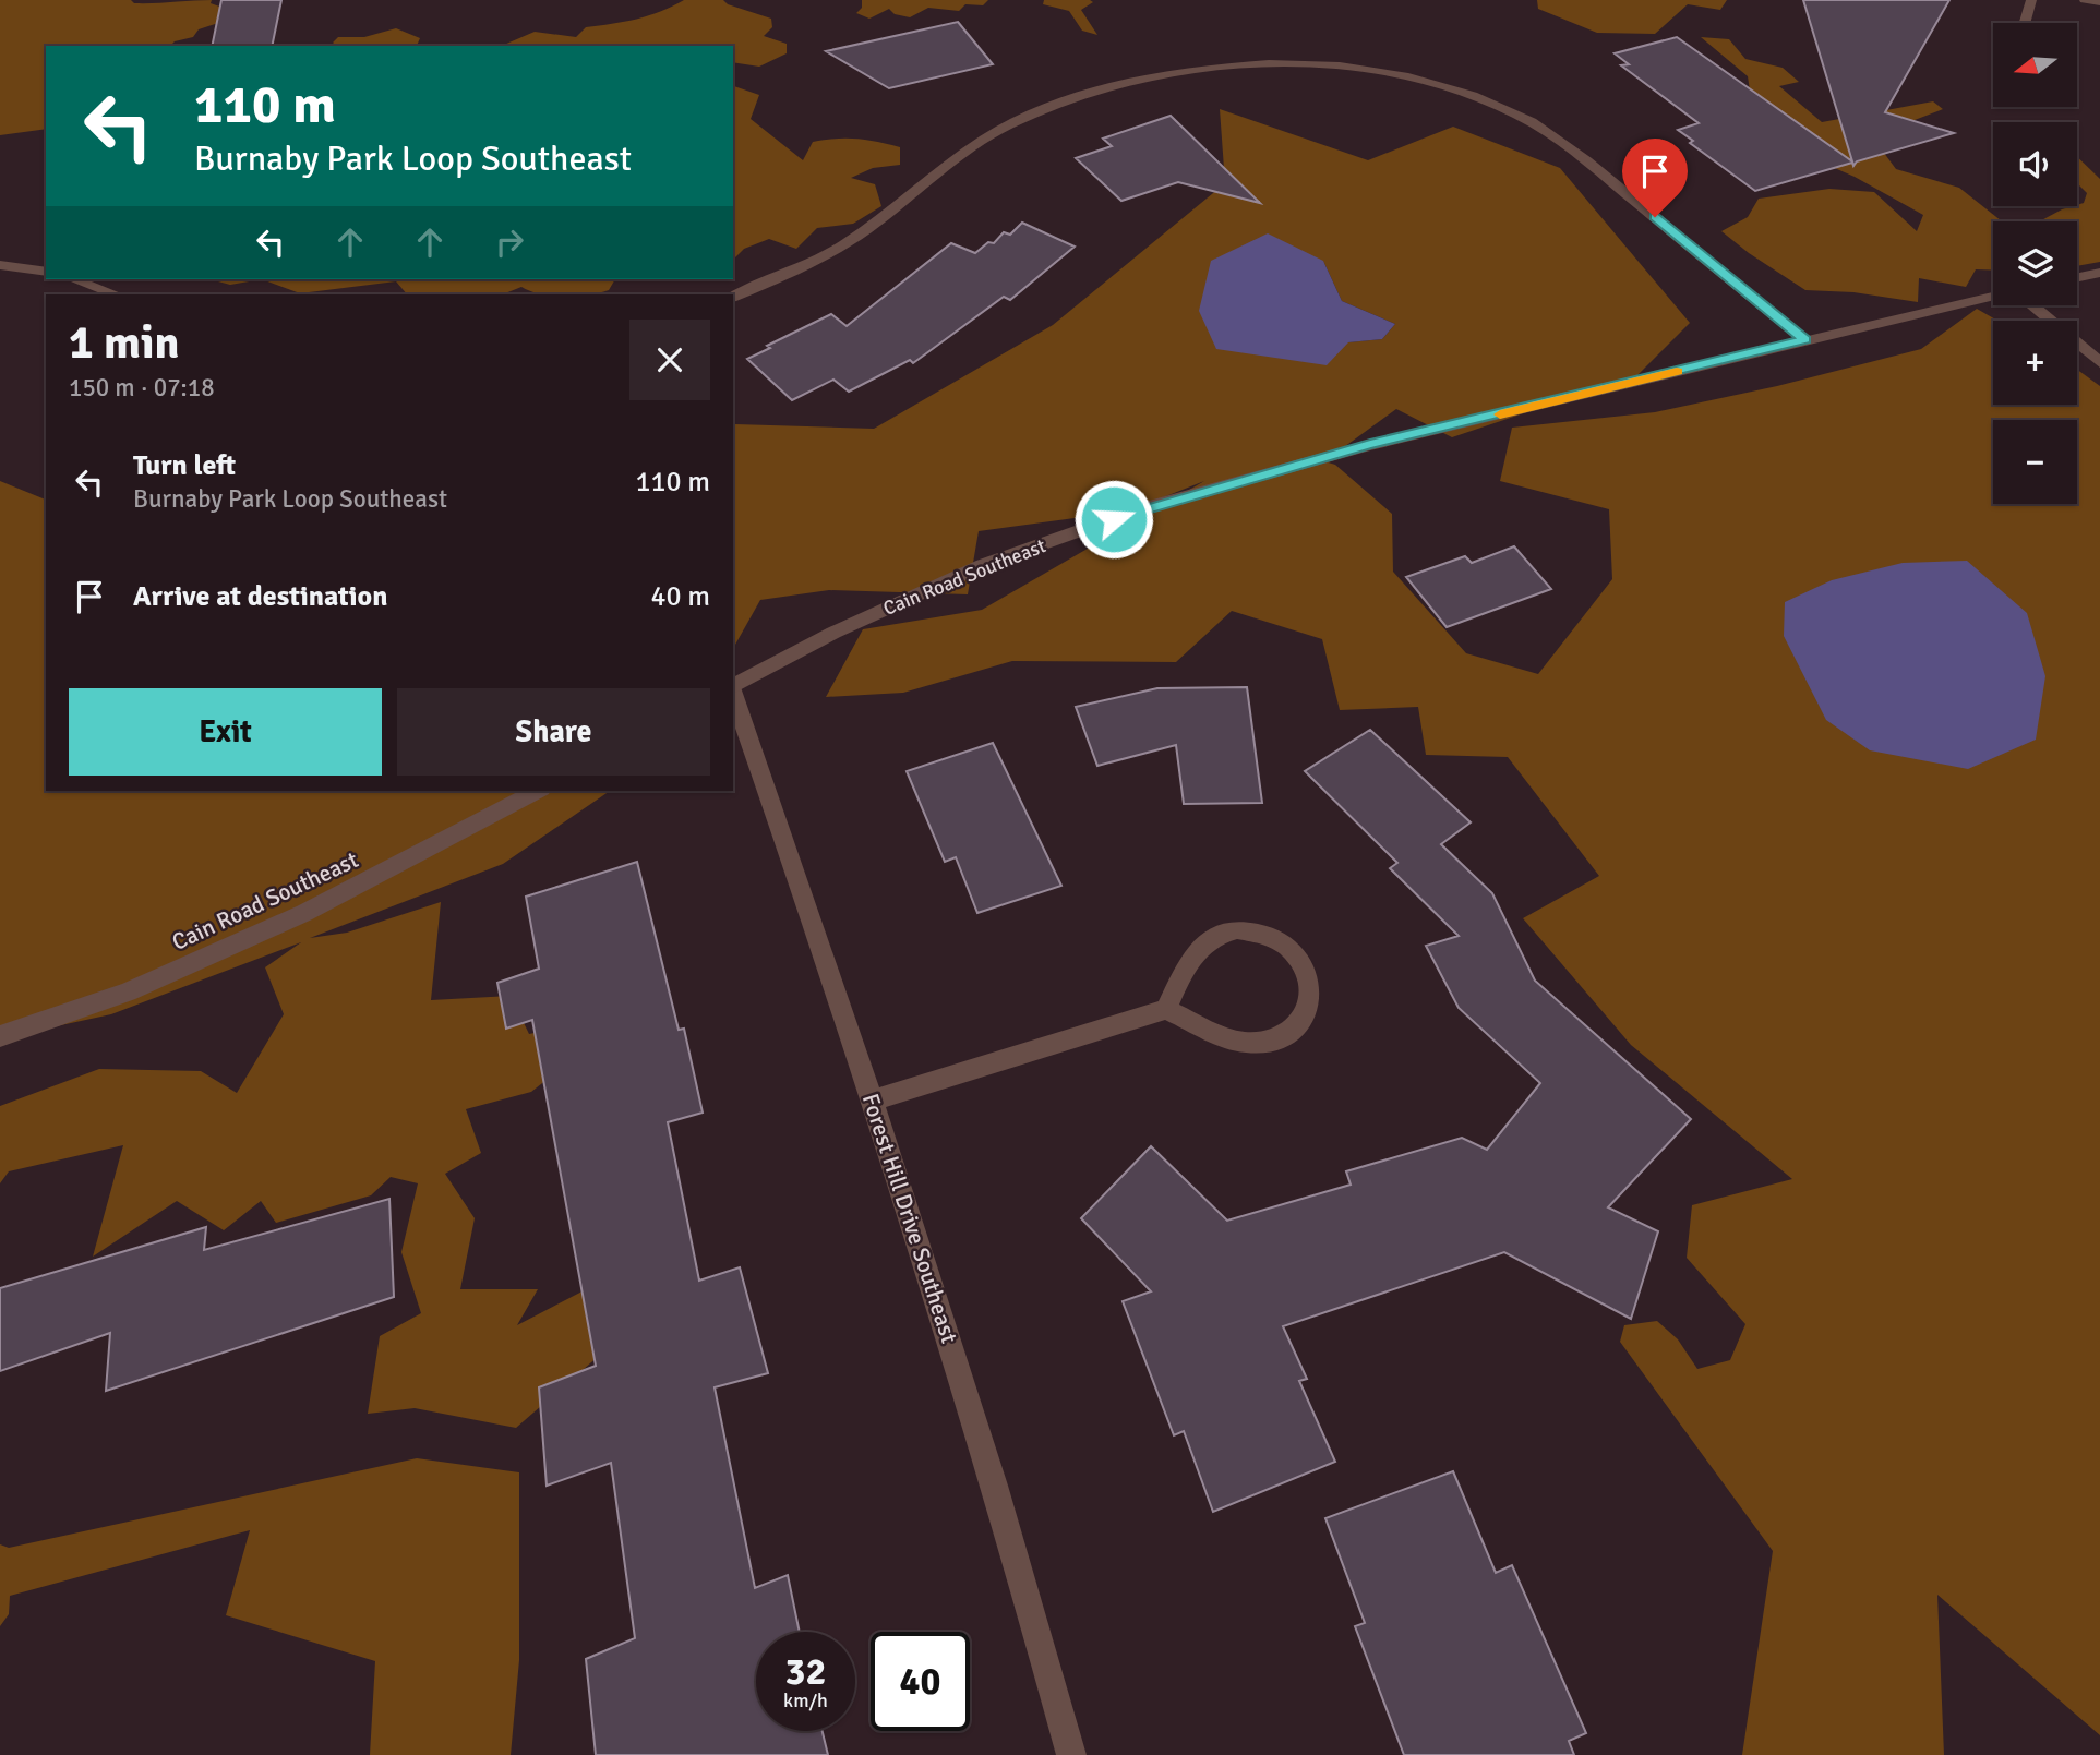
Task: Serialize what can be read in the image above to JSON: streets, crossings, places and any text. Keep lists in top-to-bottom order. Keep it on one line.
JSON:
{"streets":{"street":["Cain Road Southeast","Forest Hill Drive Southeast"]},"north":"left","page":{"map_buttons":["+","−"],"turn":["110 m","Burnaby Park Loop Southeast"],"heading":["1 min","150 m · 07:18"],"list":[{"name":"Turn left","note":"Burnaby Park Loop Southeast","value":"110 m"},{"name":"Arrive at destination","value":"40 m"}],"buttons":["Exit","Share"],"speed":"32 km/h","limit":"40"}}
